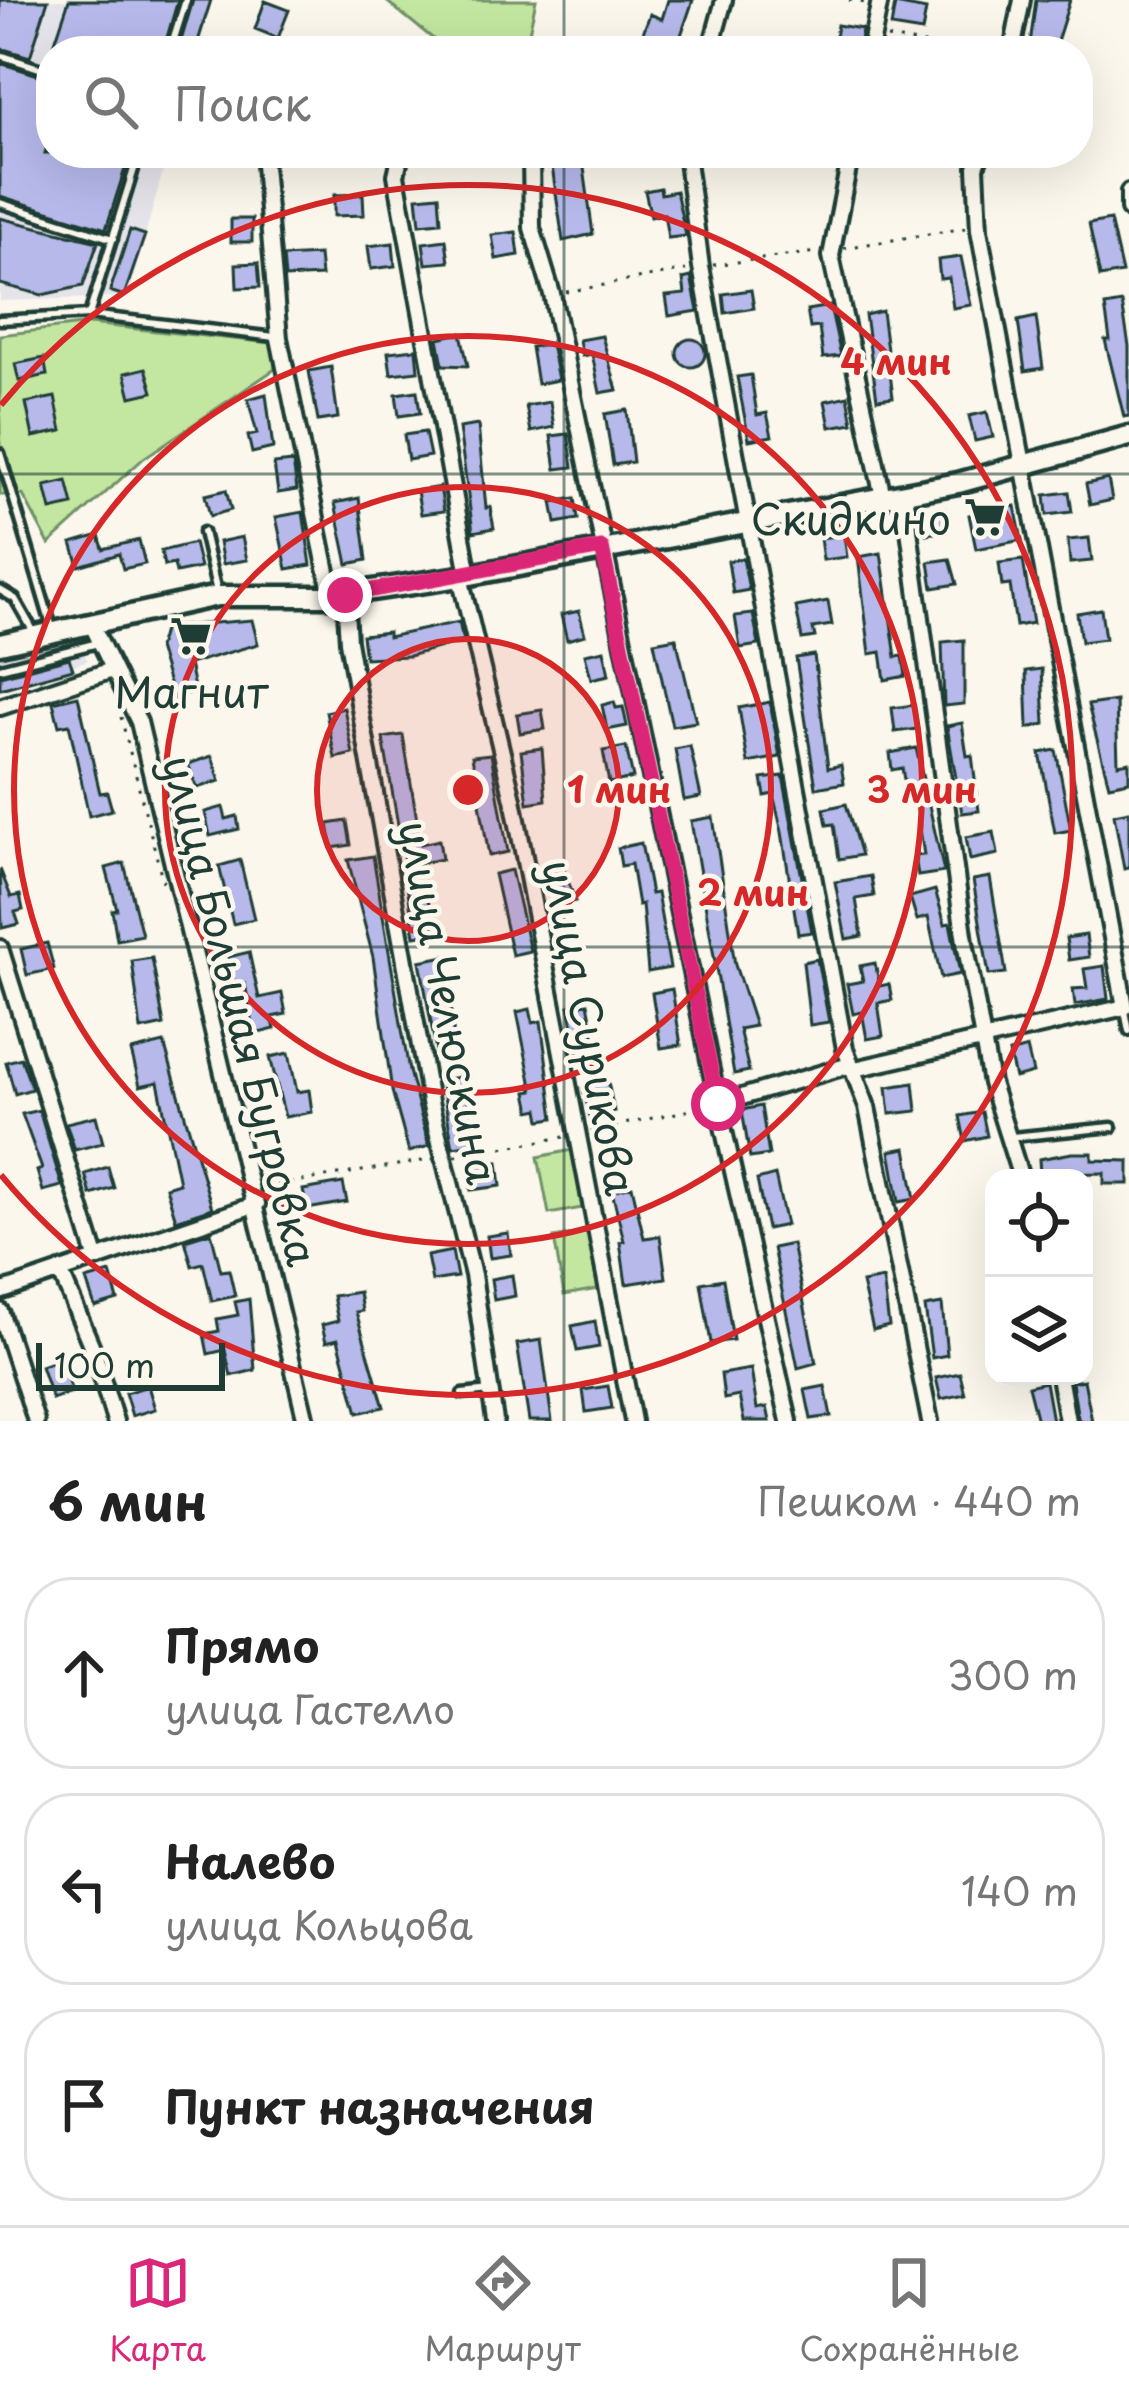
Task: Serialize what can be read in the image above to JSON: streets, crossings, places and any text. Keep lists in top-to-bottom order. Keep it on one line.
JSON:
{"streets":{"street":["улица Челюскина","улица Большая Бугровка","улица Сурикова"]},"places":{"supermarket":["Скидкино","Магнит"]},"scale_bar":"100 m","page":{"search":"Поиск","scale":"100 m","heading":["6 мин","Пешком · 440 m"],"list":[["Прямо","улица Гастелло","300 m"],["Налево","улица Кольцова","140 m"],"Пункт назначения"],"nav":["Карта","Маршрут","Сохранённые"]},"rings":["4 мин","1 мин","3 мин","2 мин"]}
